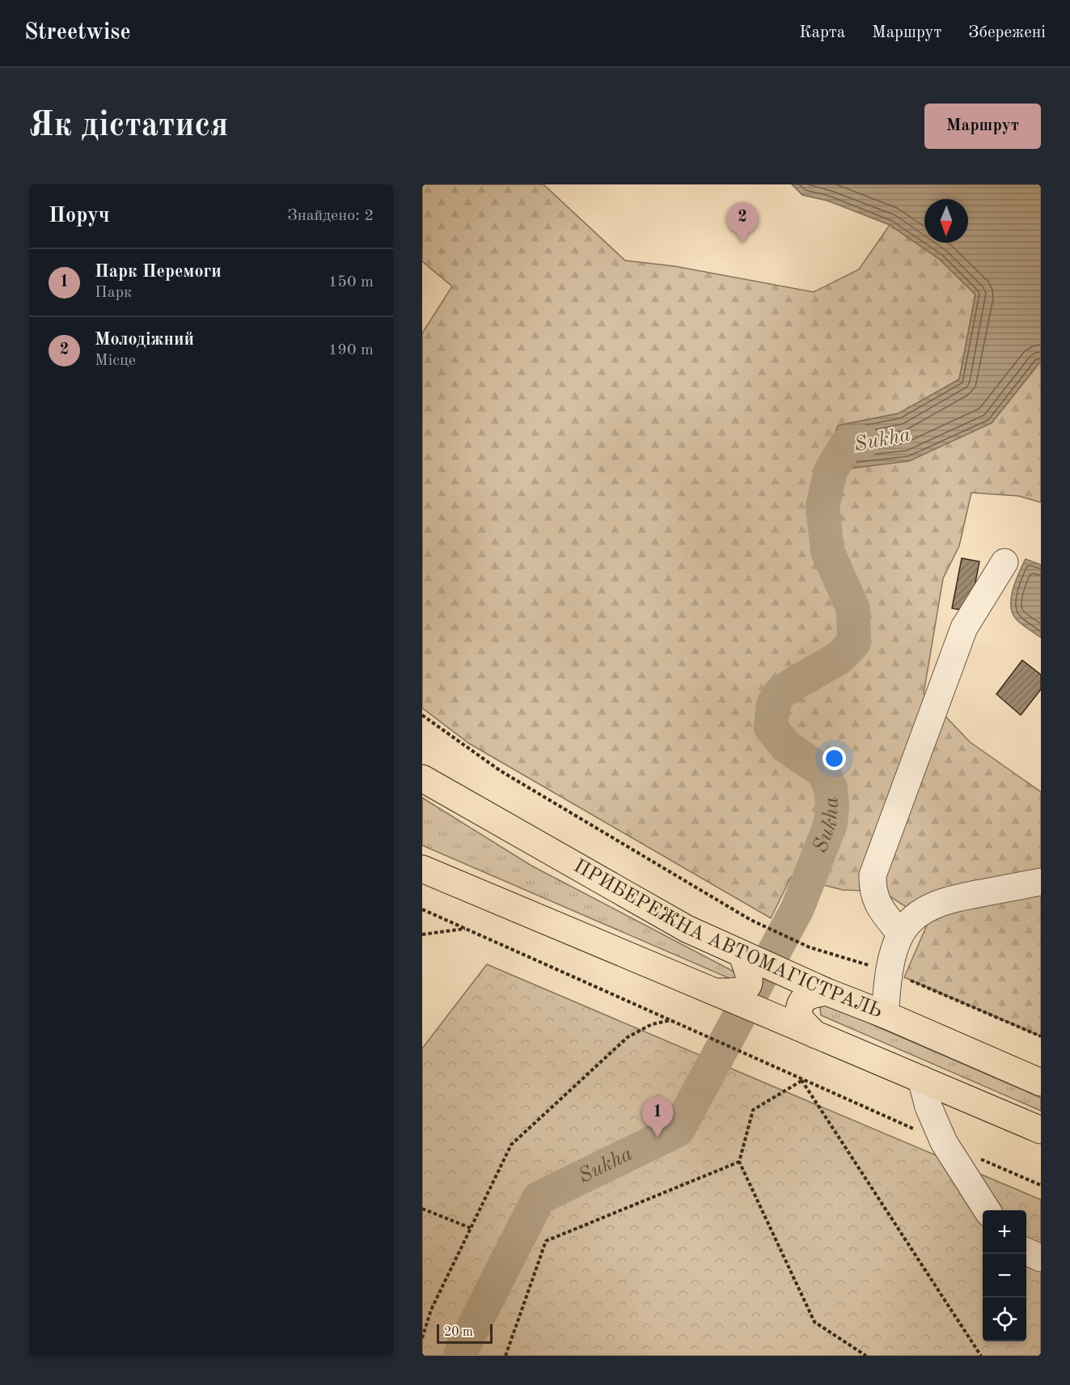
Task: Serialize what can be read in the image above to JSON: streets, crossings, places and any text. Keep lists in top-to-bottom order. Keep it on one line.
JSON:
{"streets":{"main road":["ПРИБЕРЕЖНА АВТОМАГІСТРАЛЬ"]},"water":["Sukha"],"scale_bar":"20 m","north":"bottom","page":{"header":"Streetwise","nav":["Карта","Маршрут","Збережені"],"buttons":"Маршрут","title":"Як дістатися","heading":["Поруч","Знайдено: 2"],"pins":["2","1"],"list":[{"mark":"1","name":"Парк Перемоги","note":"Парк","value":"150 m"},{"mark":"2","name":"Молодіжний","note":"Місце","value":"190 m"}],"map_buttons":["+","−"],"scale":"20 m"}}
